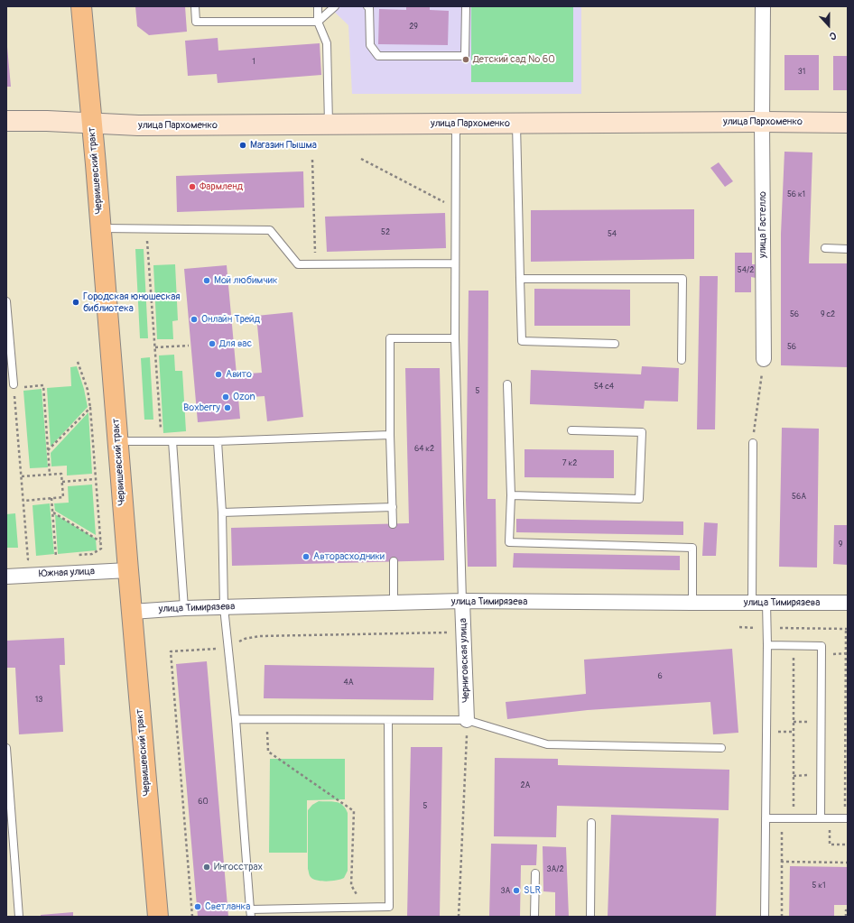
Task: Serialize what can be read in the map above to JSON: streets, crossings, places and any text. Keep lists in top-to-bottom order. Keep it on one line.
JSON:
{"streets":{"main road":["Червишевский тракт"],"street":["улица Пархоменко","улица Гастелло","Южная улица","улица Тимирязева","Черниговская улица"]},"crossings":[["улица Пархоменко","Червишевский тракт"],["улица Пархоменко","улица Гастелло"],["Червишевский тракт","Южная улица"],["Червишевский тракт","улица Тимирязева"],["улица Тимирязева","Черниговская улица"]],"places":["Детский сад № 60","Магазин Пышма","Фармленд","Мой любимчик","Городская юношеская библиотека","Онлайн Трейд","Для вас","Авито","Ozon","Boxberry","Авторасходники","Ингосстрах","SLR","Светланка"],"house_numbers":["29","1","31","56 к1","52","54","54/2","56","9 с2","56","54 с4","5","64 к2","7 к2","56А","9","6","4А","13","2А","60","5","3А/2","5 к1","3А"],"north":"bottom"}
